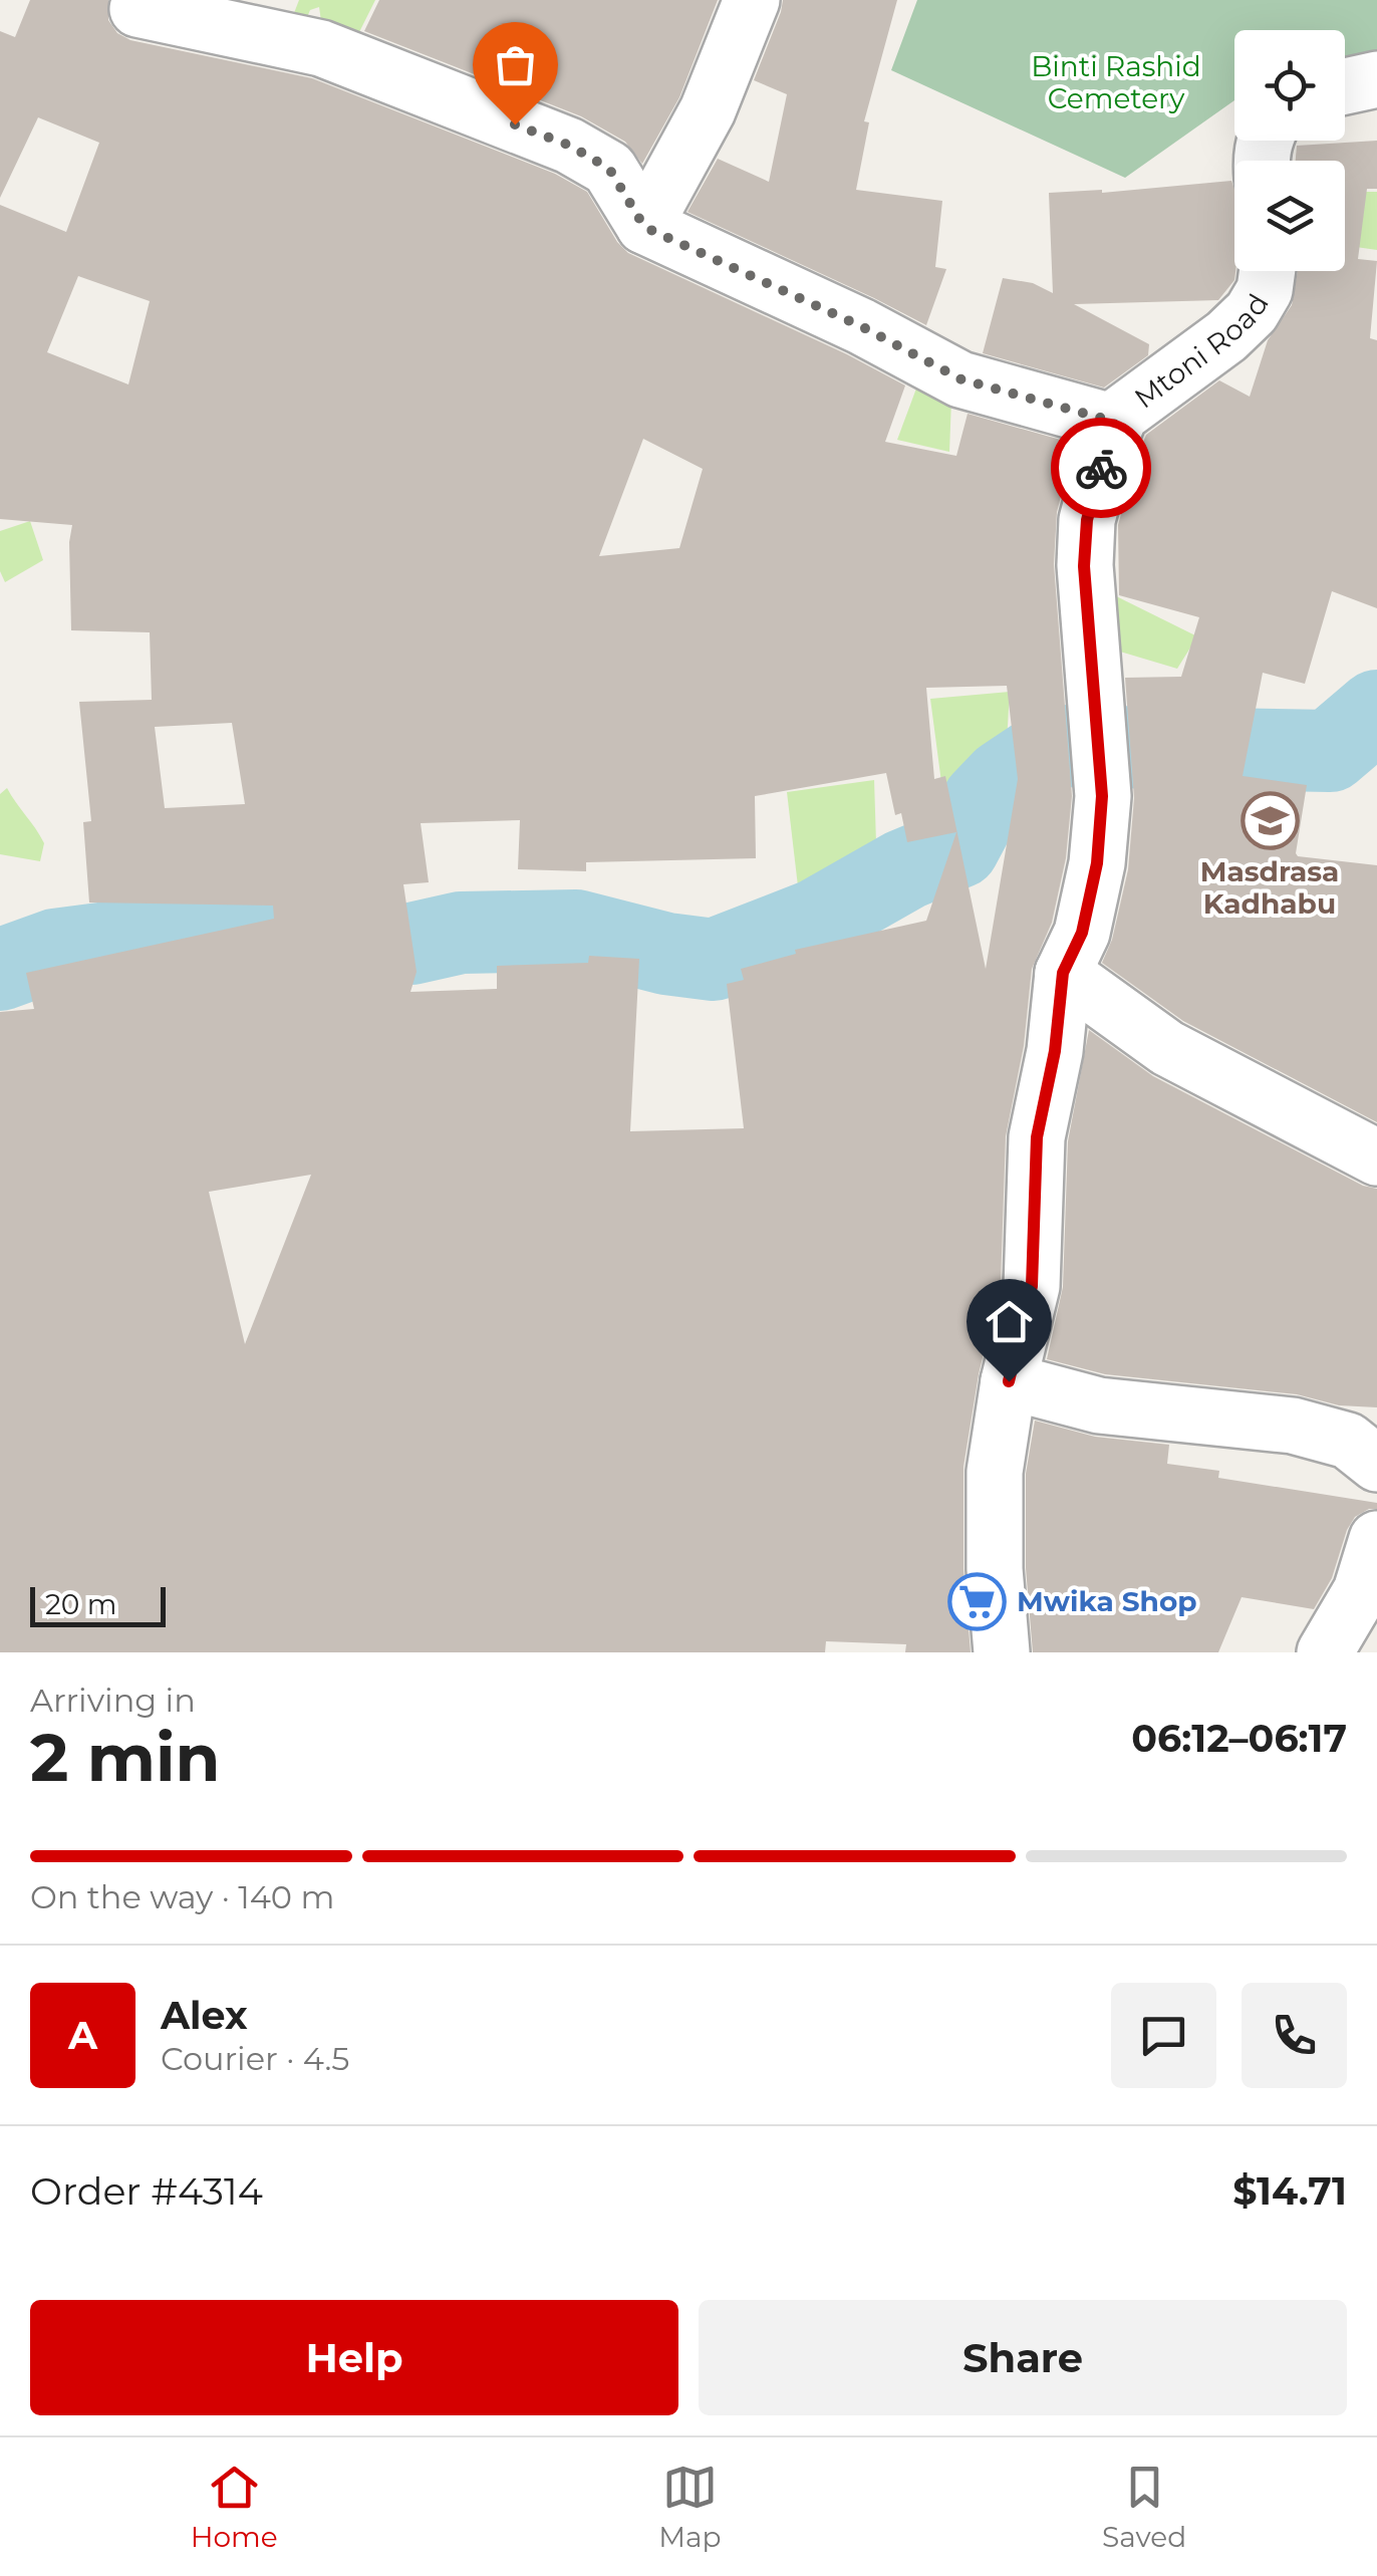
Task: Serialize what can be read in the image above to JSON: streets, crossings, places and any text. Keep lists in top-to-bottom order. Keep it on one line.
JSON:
{"streets":{"street":["Mtoni Road"]},"parks":["Binti Rashid Cemetery"],"places":{"school or university":["Masdrasa Kadhabu"],"supermarket":["Mwika Shop"]},"scale_bar":"20 m","page":{"scale":"20 m","heading":["2 min","Arriving in","06:12–06:17"],"panel":["Alex","Courier · 4.5","Order #4314","$14.71"],"bar":"On the way · 140 m","round":"A","buttons":["Help","Share"],"tabs":["Home","Map","Saved"]}}
